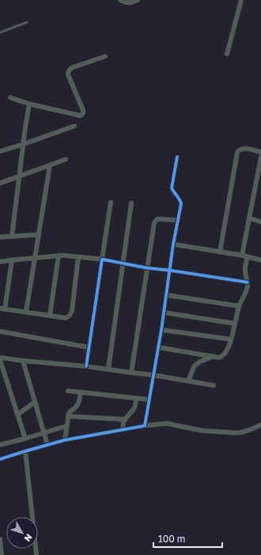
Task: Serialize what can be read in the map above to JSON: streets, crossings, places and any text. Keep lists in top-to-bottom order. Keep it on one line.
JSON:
{"scale_bar":"100 m","north":"bottom right"}
